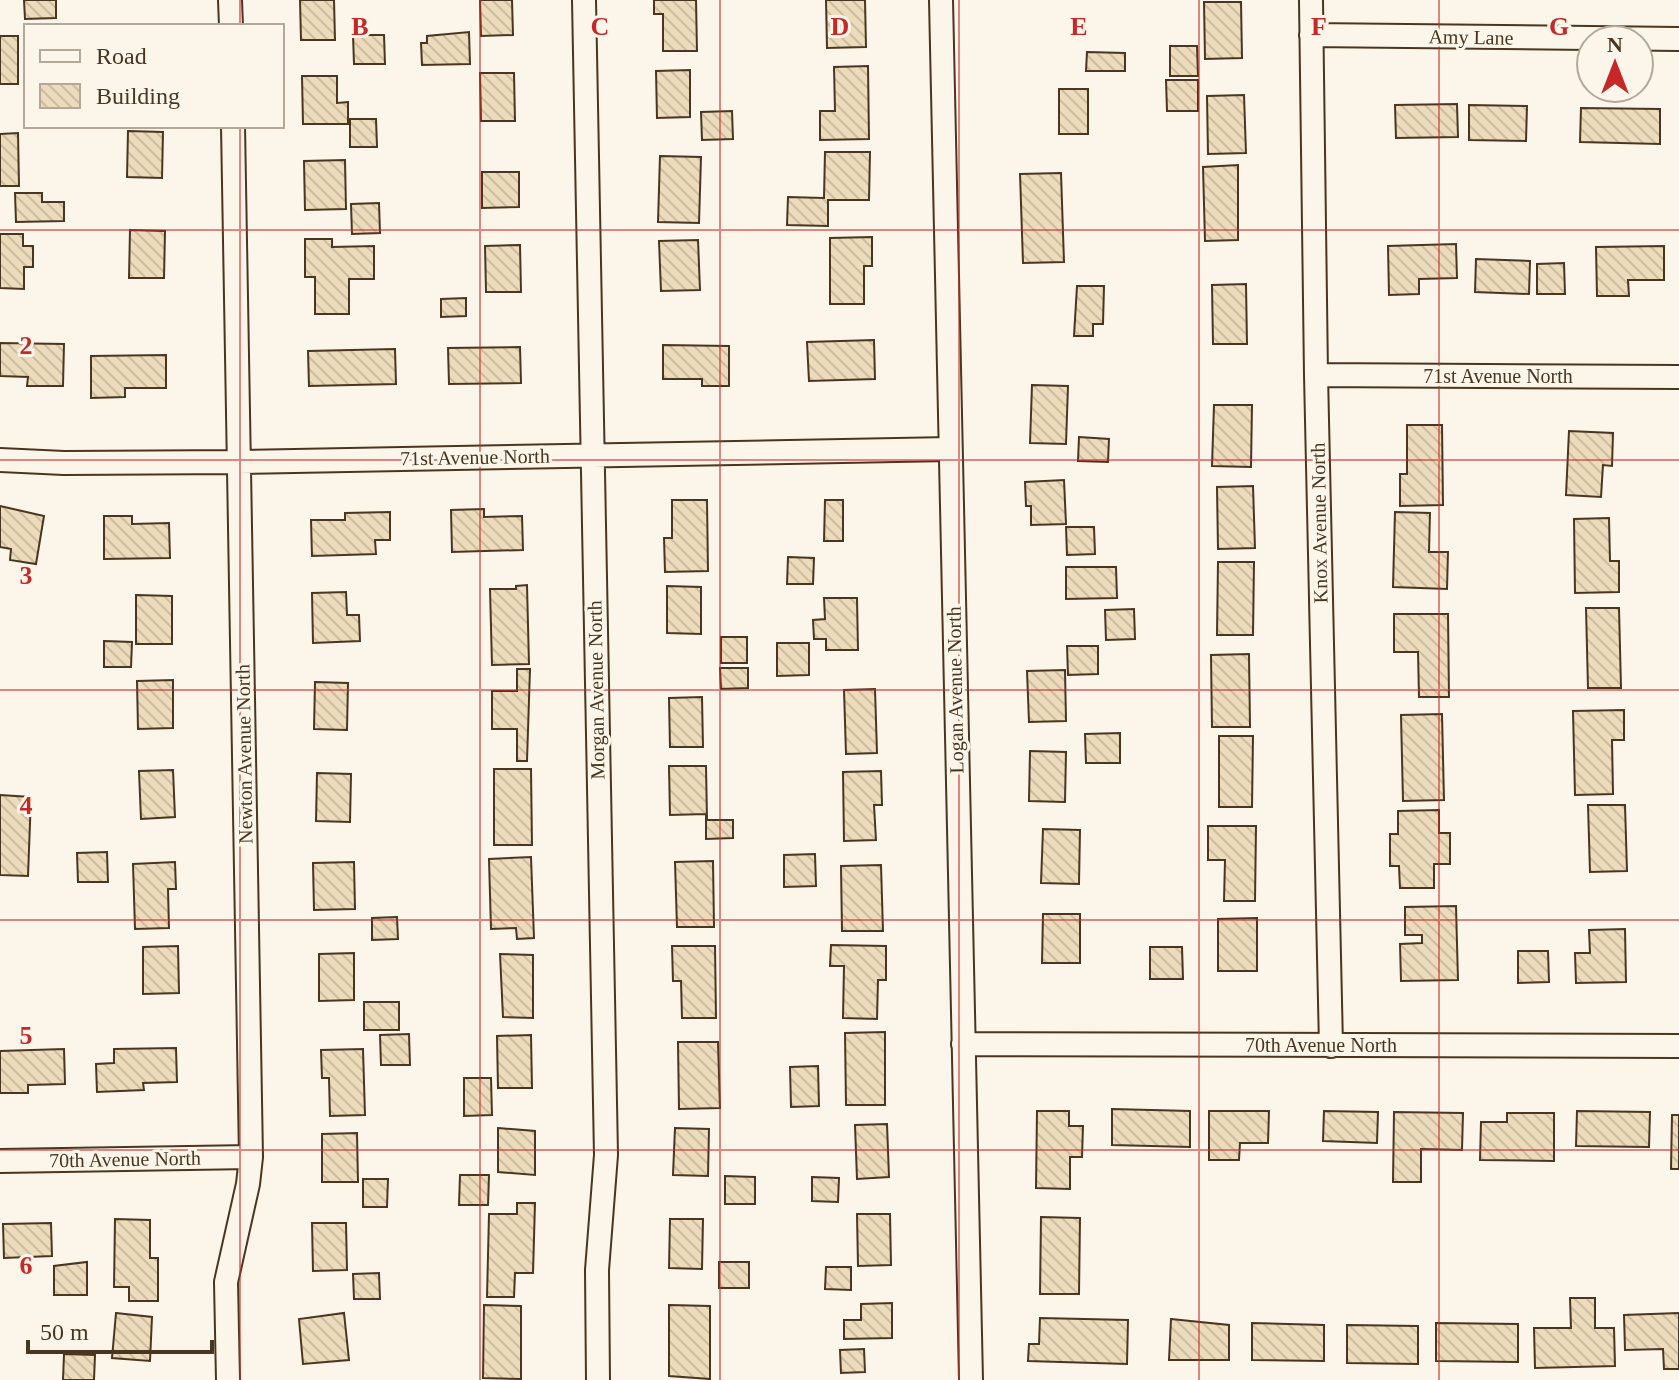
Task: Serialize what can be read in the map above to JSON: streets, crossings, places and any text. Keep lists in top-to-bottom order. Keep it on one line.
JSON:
{"streets":{"street":["Amy Lane","71st Avenue North","Knox Avenue North","Morgan Avenue North","Logan Avenue North","Newton Avenue North","70th Avenue North"]},"crossings":[["Amy Lane","Knox Avenue North"],["71st Avenue North","Knox Avenue North"],["71st Avenue North","Morgan Avenue North"],["71st Avenue North","Logan Avenue North"],["71st Avenue North","Newton Avenue North"],["Knox Avenue North","70th Avenue North"],["Logan Avenue North","70th Avenue North"],["Newton Avenue North","70th Avenue North"]],"legend":["Road","Building"],"scale_bar":"50 m","north":"top","grid":{"columns":["B","C","D","E","F","G"],"rows":["2","3","4","5","6"]}}
